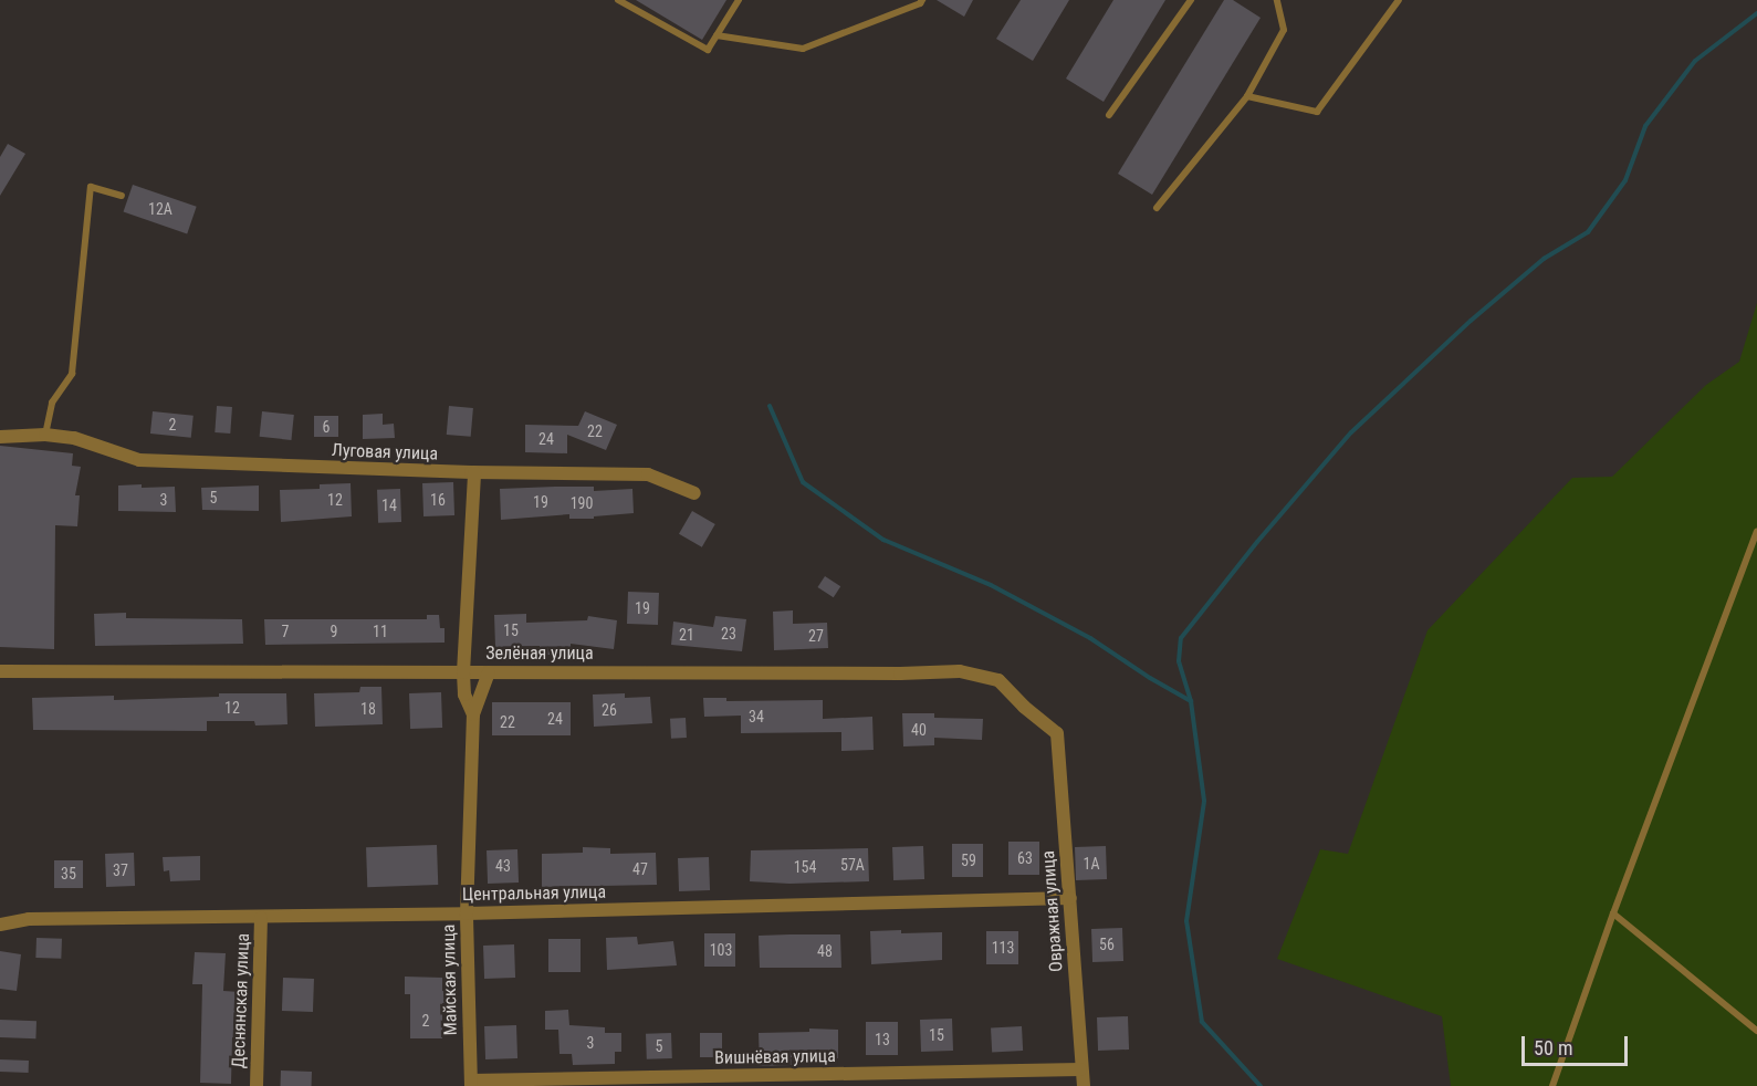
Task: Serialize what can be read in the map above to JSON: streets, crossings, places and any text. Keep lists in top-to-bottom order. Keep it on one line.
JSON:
{"streets":{"street":["Луговая улица","Зелёная улица","Центральная улица","Овражная улица","Майская улица","Деснянская улица","Вишнёвая улица"]},"crossings":[["Зелёная улица","Овражная улица"],["Центральная улица","Овражная улица"],["Центральная улица","Майская улица"],["Центральная улица","Деснянская улица"],["Овражная улица","Вишнёвая улица"],["Майская улица","Вишнёвая улица"]],"house_numbers":["12А","2","6","22","24","5","3","12","16","19","190","14","19","15","7","9","11","23","21","27","12","18","26","34","24","22","40","63","59","1А","57А","43","154","47","37","35","56","113","103","48","2","15","13","3","5"],"scale_bar":"50 m"}
